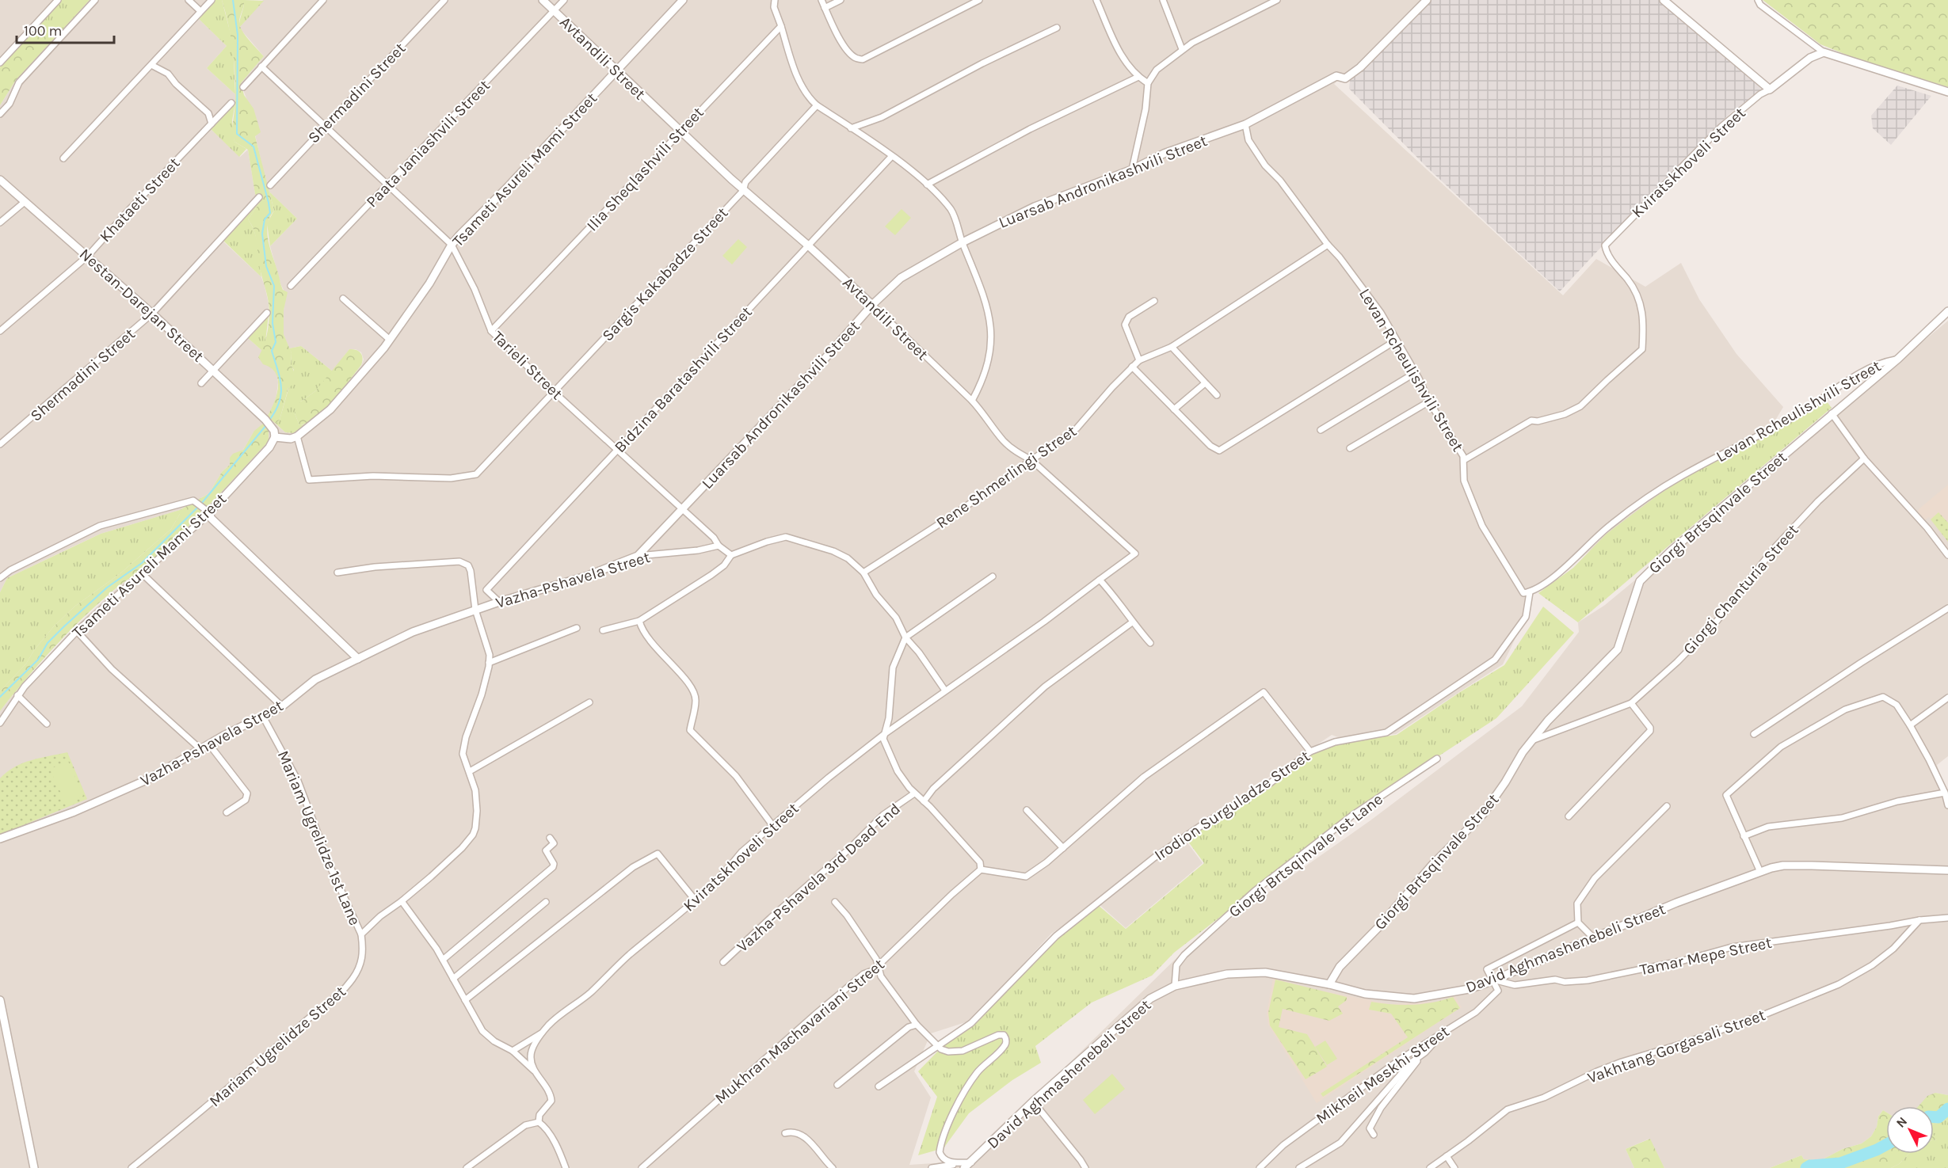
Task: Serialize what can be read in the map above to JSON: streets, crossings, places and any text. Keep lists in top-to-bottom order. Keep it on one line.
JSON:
{"streets":{"street":["Avtandili Street","Shermadini Street","Paata Janiashvili Street","Kviratskhoveli Street","Ilia Sheqlashvili Street","Tsameti Asureli Mami Street","Luarsab Andronikashvili Street","Khataeti Street","Sargis Kakabadze Street","Nestan-Darejan Street","Tarieli Street","Levan Rcheulishvili Street","Bidzina Baratashvili Street","Rene Shmerlingi Street","Giorgi Brtsqinvale Street","Vazha-Pshavela Street","Giorgi Chanturia Street","Irodion Surguladze Street","Mariam Ugrelidze 1st Lane","Giorgi Brtsqinvale 1st Lane","Vazha-Pshavela 3rd Dead End","David Aghmashenebeli Street","Tamar Mepe Street","Mukhran Machavariani Street","Mariam Ugrelidze Street","Vakhtang Gorgasali Street","Mikheil Meskhi Street"]},"crossings":[["Avtandili Street","Paata Janiashvili Street"],["Avtandili Street","Kviratskhoveli Street"],["Avtandili Street","Ilia Sheqlashvili Street"],["Avtandili Street","Tsameti Asureli Mami Street"],["Avtandili Street","Luarsab Andronikashvili Street"],["Avtandili Street","Sargis Kakabadze Street"],["Avtandili Street","Bidzina Baratashvili Street"],["Avtandili Street","Rene Shmerlingi Street"],["Shermadini Street","Nestan-Darejan Street"],["Shermadini Street","Tarieli Street"],["Paata Janiashvili Street","Tarieli Street"],["Kviratskhoveli Street","Levan Rcheulishvili Street"],["Ilia Sheqlashvili Street","Tarieli Street"],["Tsameti Asureli Mami Street","Sargis Kakabadze Street"],["Tsameti Asureli Mami Street","Nestan-Darejan Street"],["Tsameti Asureli Mami Street","Tarieli Street"],["Luarsab Andronikashvili Street","Tarieli Street"],["Luarsab Andronikashvili Street","Levan Rcheulishvili Street"],["Luarsab Andronikashvili Street","Vazha-Pshavela Street"],["Khataeti Street","Nestan-Darejan Street"],["Sargis Kakabadze Street","Tarieli Street"],["Tarieli Street","Bidzina Baratashvili Street"],["Tarieli Street","Vazha-Pshavela Street"],["Levan Rcheulishvili Street","Rene Shmerlingi Street"],["Levan Rcheulishvili Street","Giorgi Brtsqinvale Street"],["Levan Rcheulishvili Street","Irodion Surguladze Street"],["Giorgi Brtsqinvale Street","Giorgi Chanturia Street"],["Giorgi Brtsqinvale Street","David Aghmashenebeli Street"],["Vazha-Pshavela Street","Mariam Ugrelidze 1st Lane"],["Mariam Ugrelidze 1st Lane","Mariam Ugrelidze Street"],["Giorgi Brtsqinvale 1st Lane","David Aghmashenebeli Street"],["David Aghmashenebeli Street","Tamar Mepe Street"],["David Aghmashenebeli Street","Mikheil Meskhi Street"],["Tamar Mepe Street","Vakhtang Gorgasali Street"],["Tamar Mepe Street","Mikheil Meskhi Street"]],"scale_bar":"100 m","north":"top left"}
